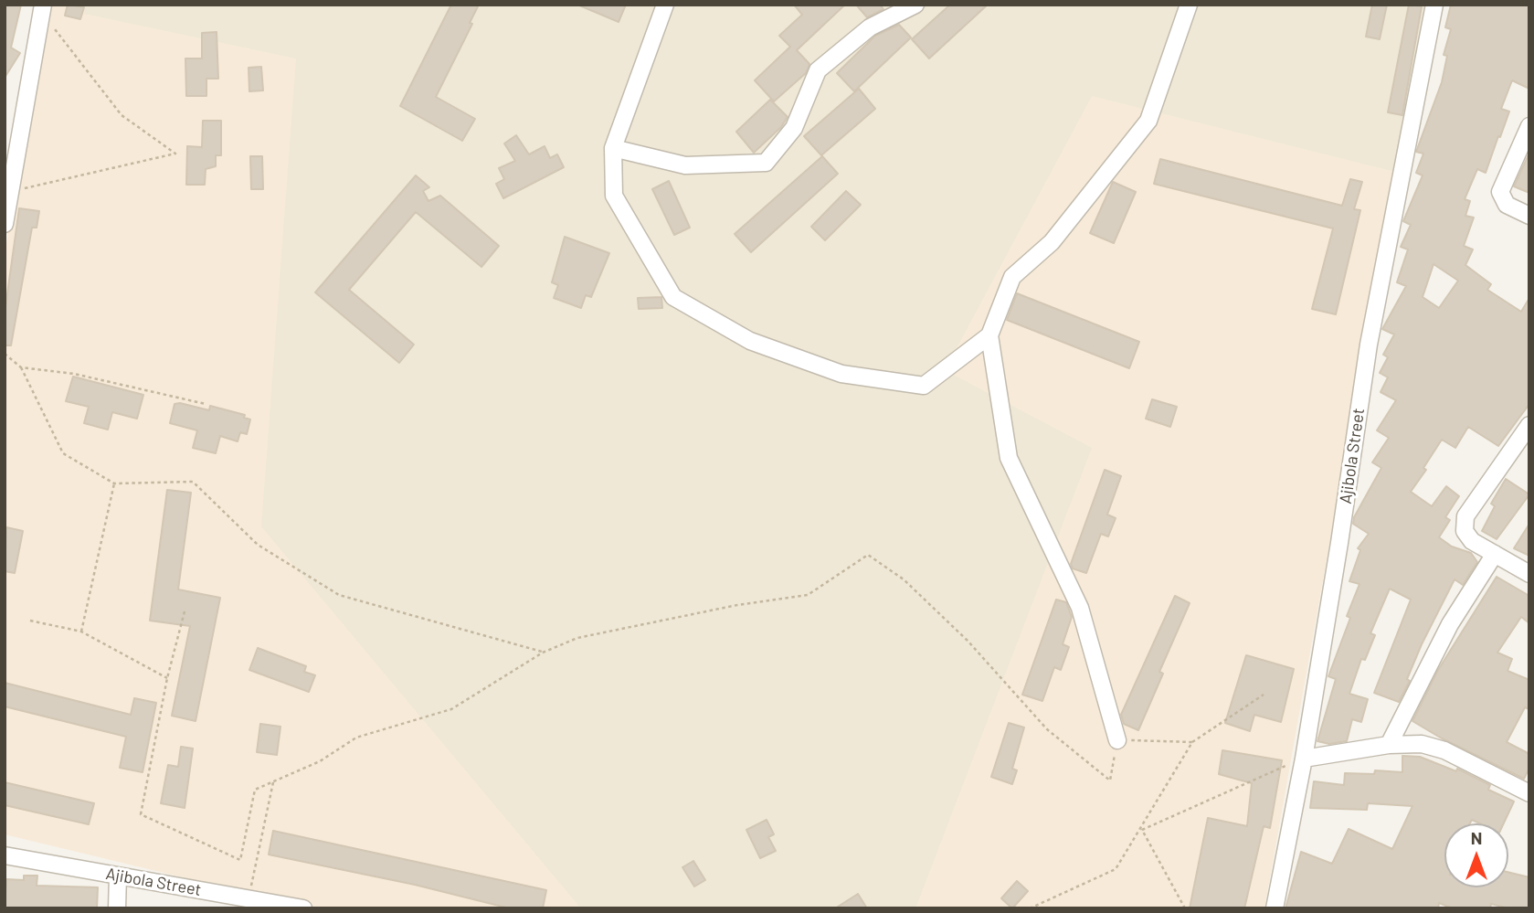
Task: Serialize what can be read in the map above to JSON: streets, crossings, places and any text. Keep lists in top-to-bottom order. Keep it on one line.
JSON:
{"streets":{"street":["Ajibola Street"]},"north":"top"}
